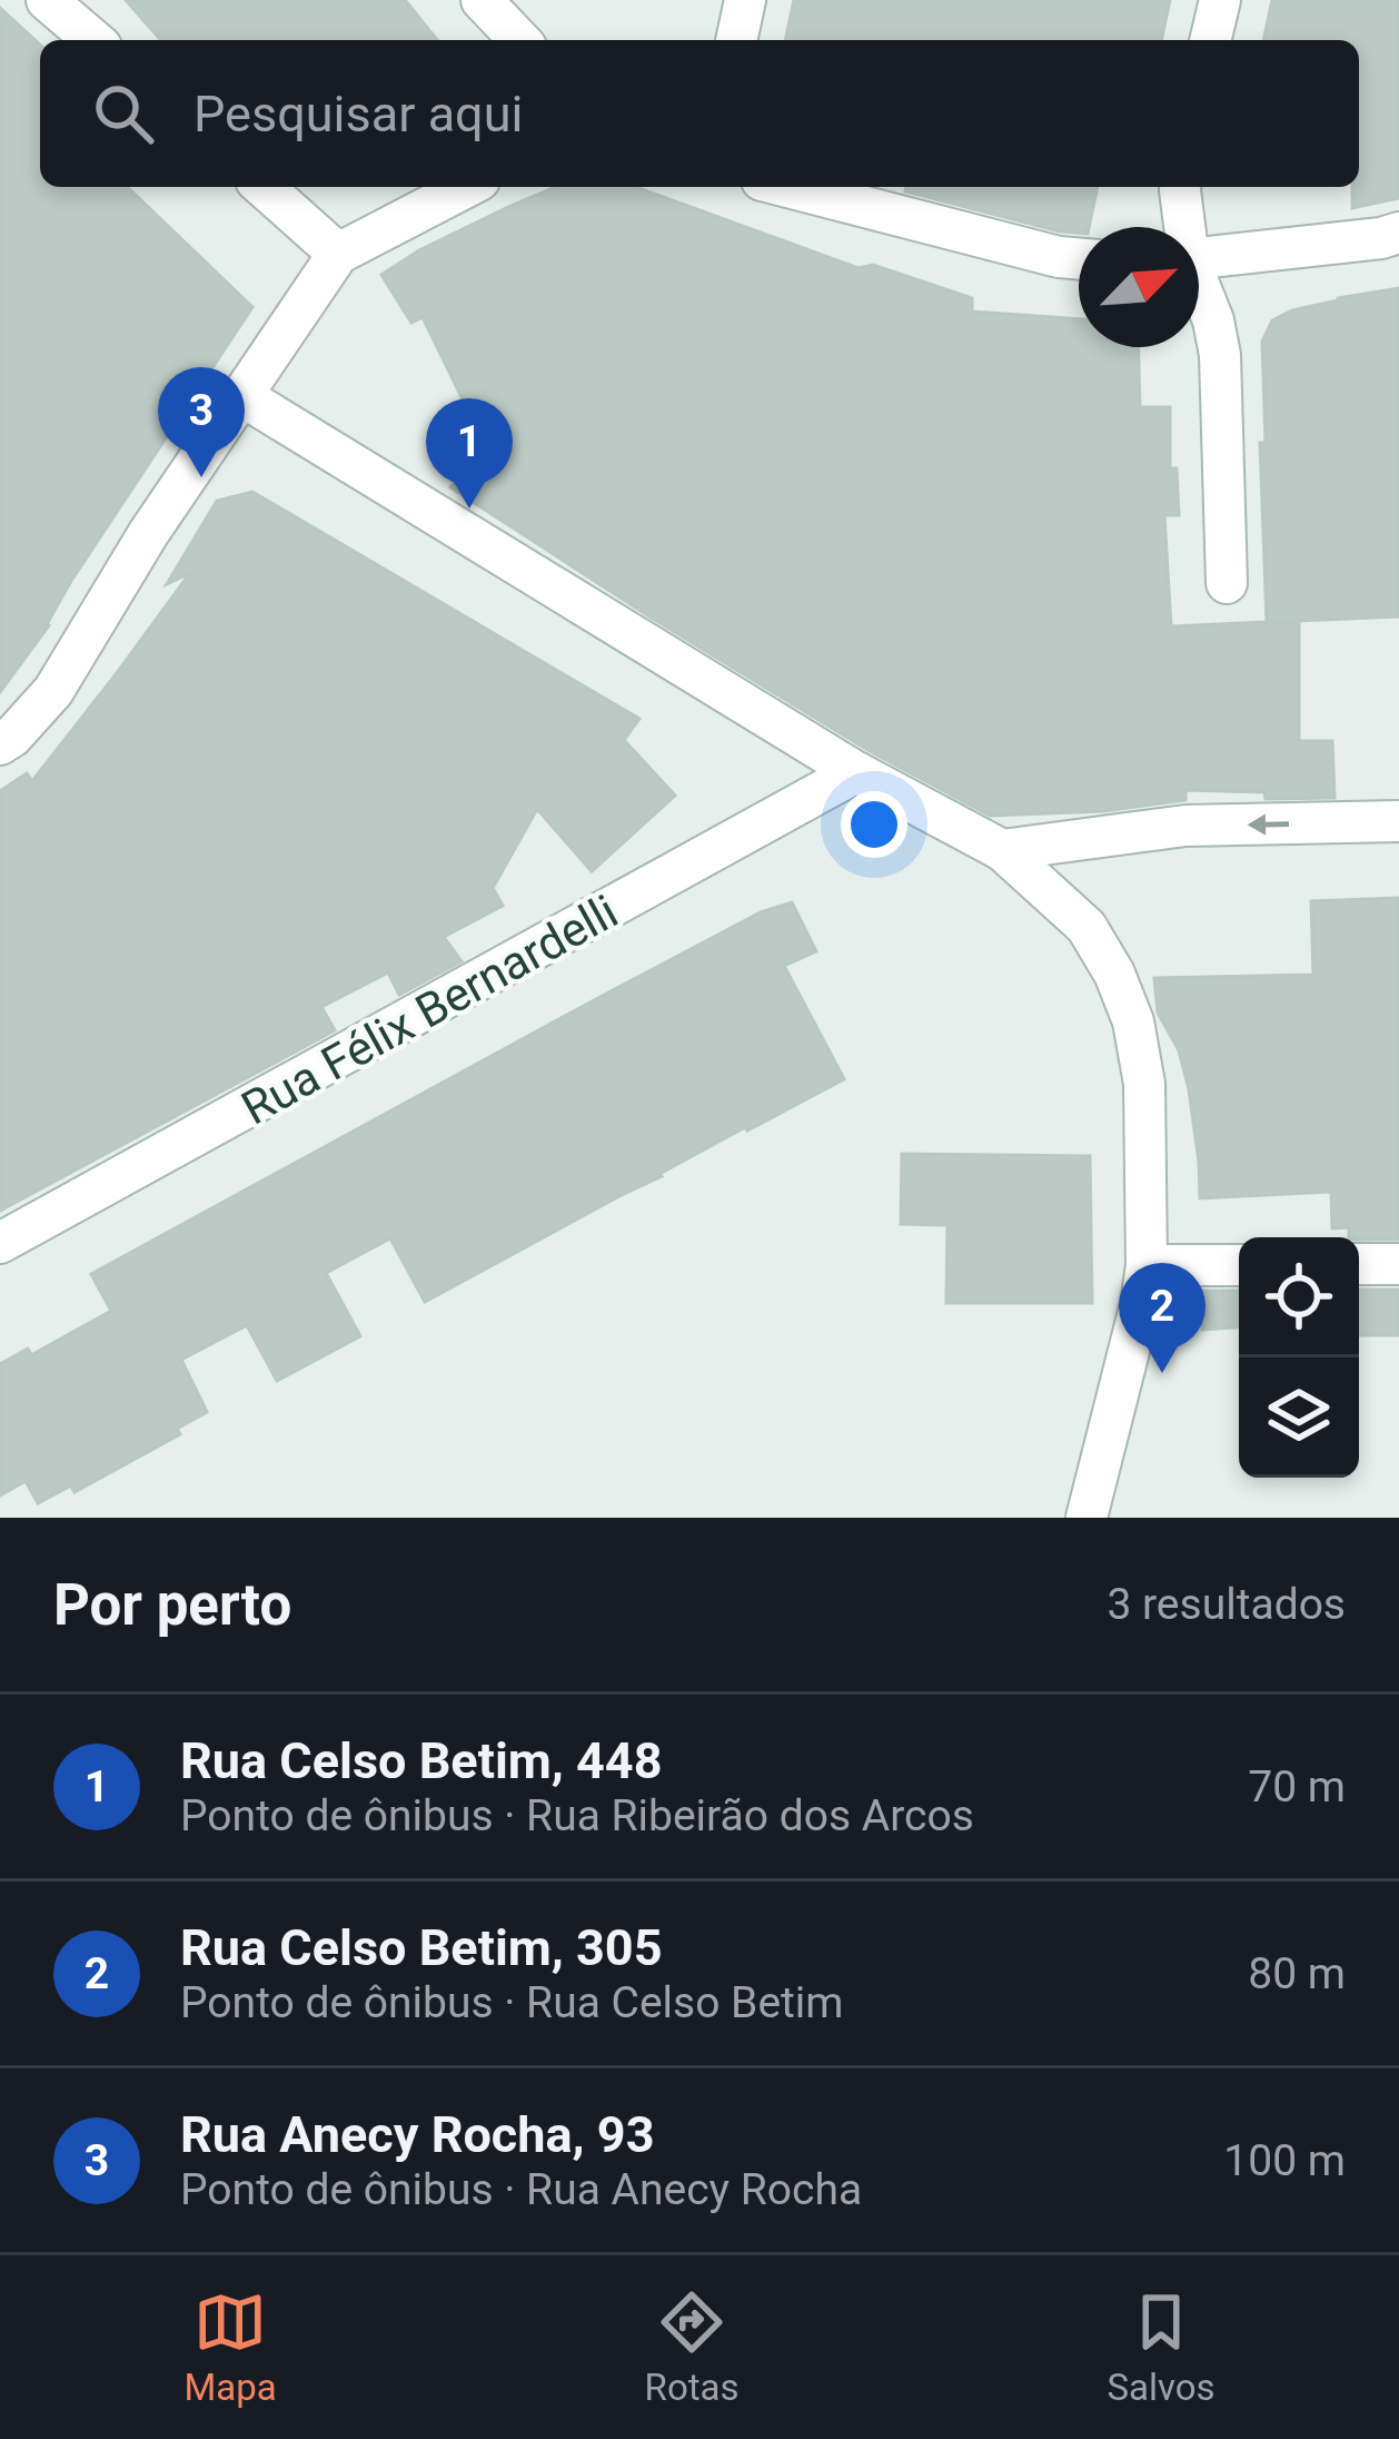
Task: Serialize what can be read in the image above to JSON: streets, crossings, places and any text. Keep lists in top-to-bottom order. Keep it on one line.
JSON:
{"streets":{"street":["Rua Félix Bernardelli"]},"north":"top right","page":{"search":"Pesquisar aqui","pins":["3","1","2"],"heading":["Por perto","3 resultados"],"list":[{"mark":"1","name":"Rua Celso Betim, 448","note":"Ponto de ônibus · Rua Ribeirão dos Arcos","value":"70 m"},{"mark":"2","name":"Rua Celso Betim, 305","note":"Ponto de ônibus · Rua Celso Betim","value":"80 m"},{"mark":"3","name":"Rua Anecy Rocha, 93","note":"Ponto de ônibus · Rua Anecy Rocha","value":"100 m"}],"nav":["Mapa","Rotas","Salvos"]}}
